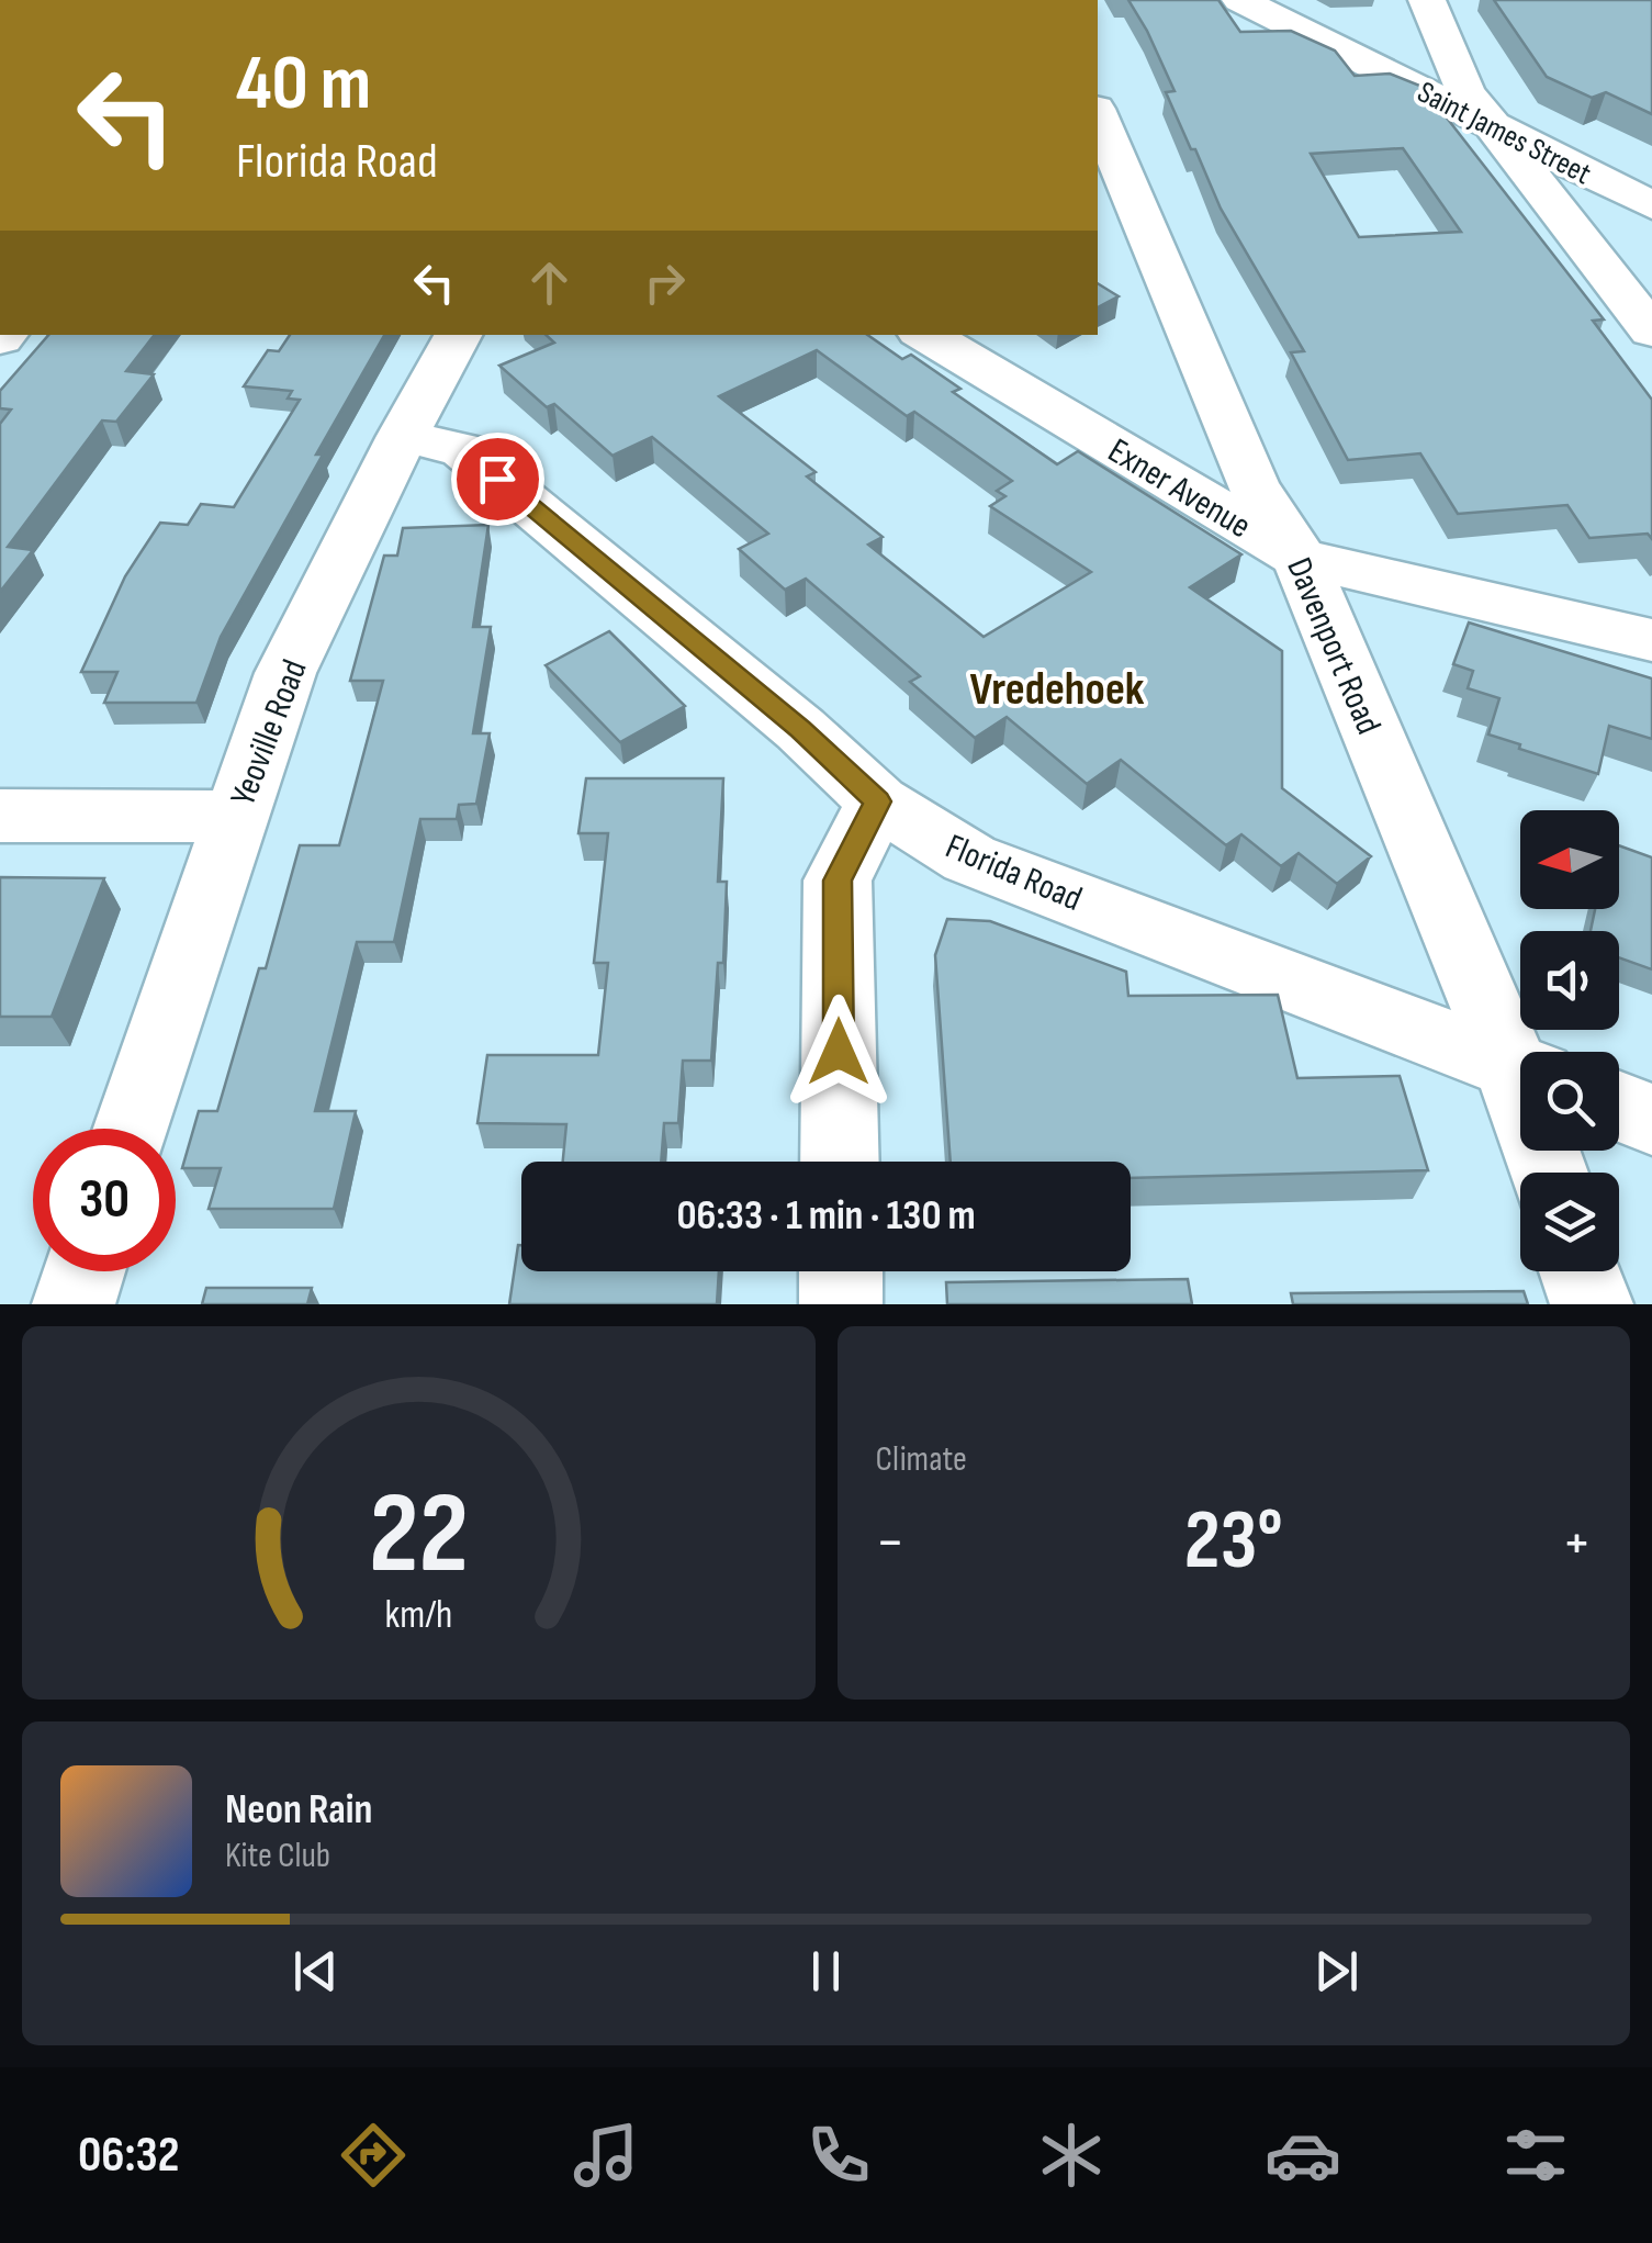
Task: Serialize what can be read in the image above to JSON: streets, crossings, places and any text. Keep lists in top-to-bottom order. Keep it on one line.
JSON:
{"streets":{"street":["Saint James Street","Exner Avenue","Davenport Road","Yeoville Road","Florida Road"]},"crossings":[["Exner Avenue","Davenport Road"],["Yeoville Road","Florida Road"]],"districts":["Vredehoek"],"north":"left","page":{"turn":["40 m","Florida Road"],"limit":"30","trip":"06:33 · 1 min · 130 m","tile":"Climate","heat":["−","23°","+"],"song":["Neon Rain","Kite Club"],"tabs":"06:32","gauge":["22","km/h"]}}
